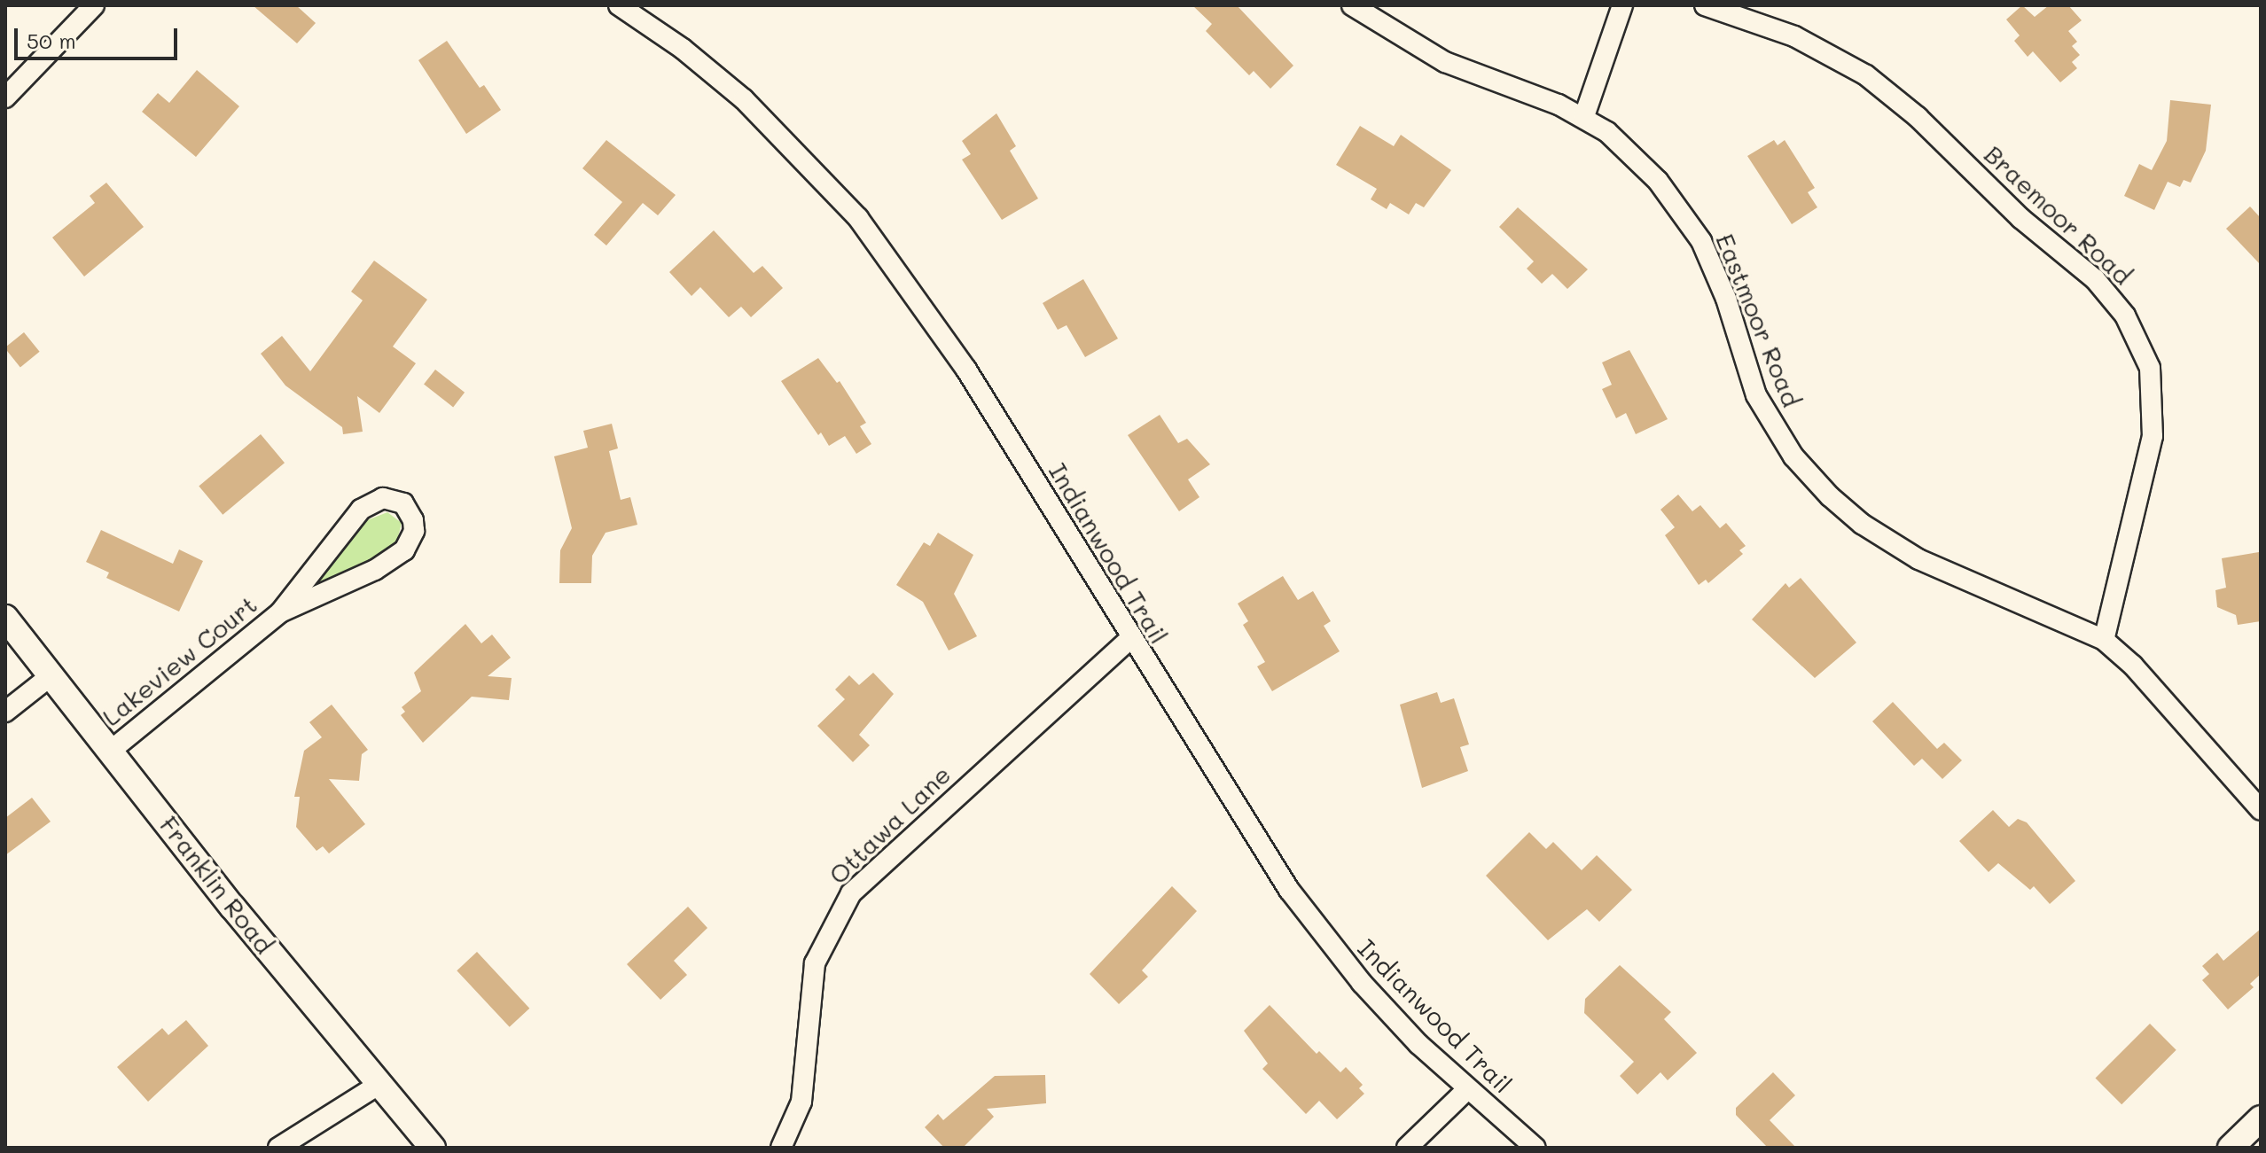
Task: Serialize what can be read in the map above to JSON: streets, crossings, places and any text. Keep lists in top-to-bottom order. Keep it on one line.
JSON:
{"streets":{"street":["Braemoor Road","Eastmoor Road","Indianwood Trail","Lakeview Court","Ottawa Lane","Franklin Road"]},"crossings":[["Braemoor Road","Eastmoor Road"],["Indianwood Trail","Ottawa Lane"],["Lakeview Court","Franklin Road"]],"scale_bar":"50 m"}
